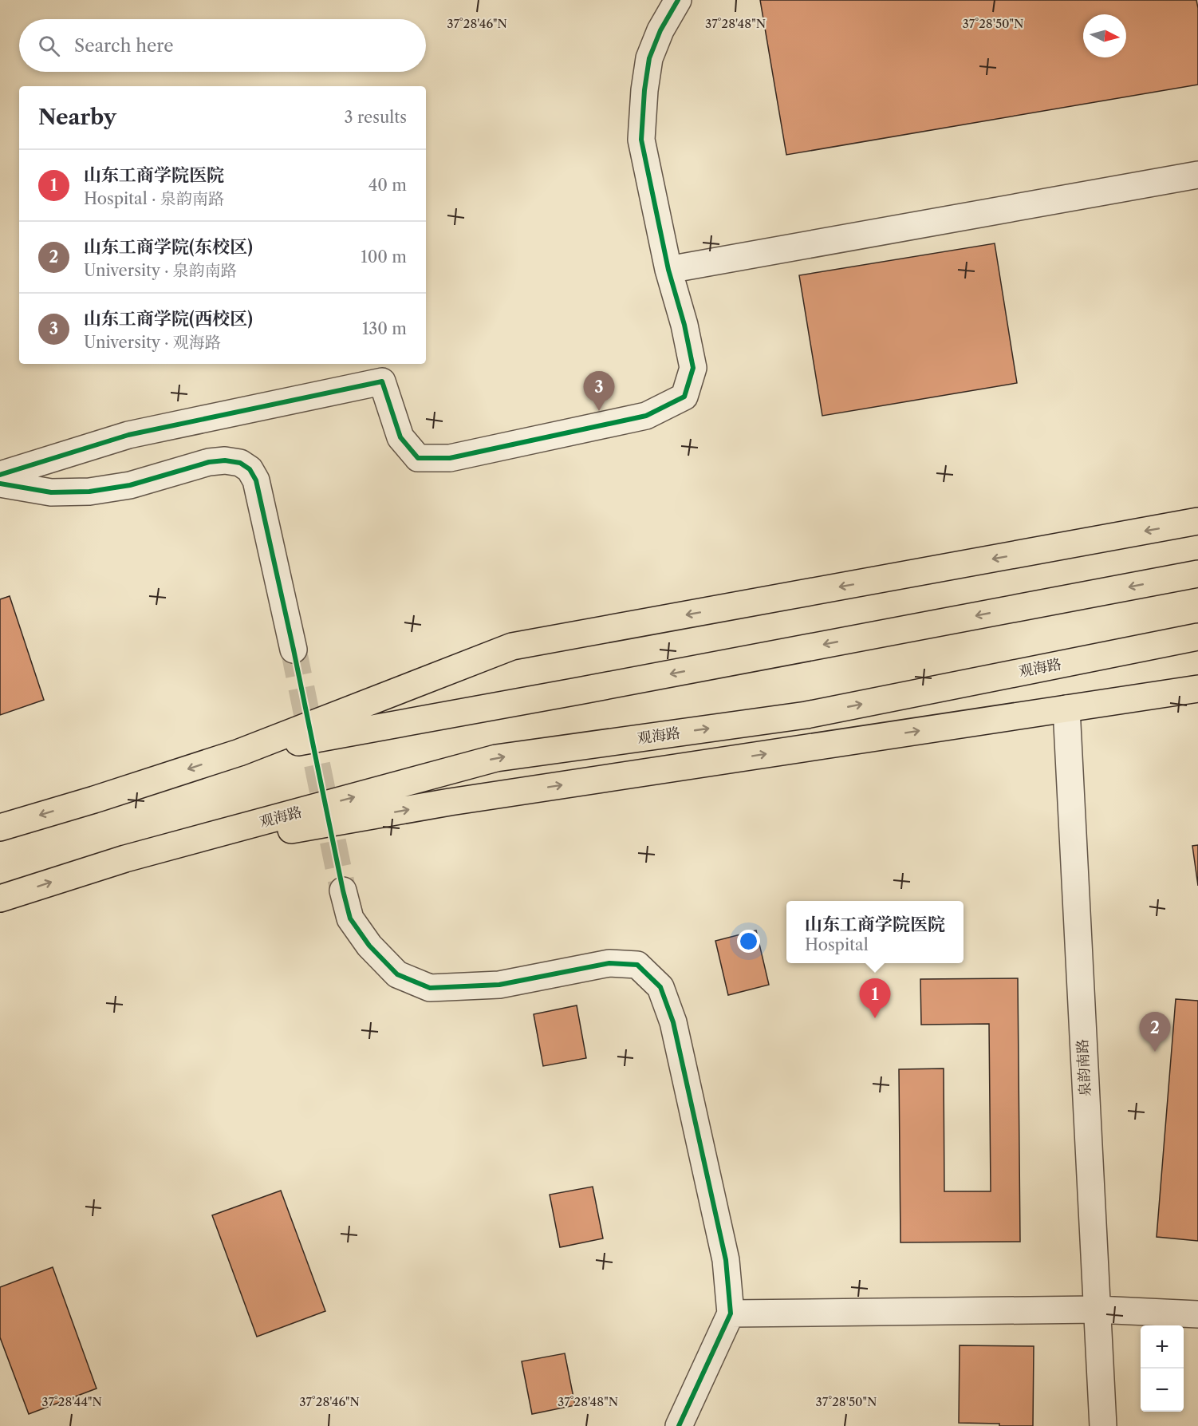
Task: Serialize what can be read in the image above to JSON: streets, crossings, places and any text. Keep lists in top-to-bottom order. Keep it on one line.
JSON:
{"streets":{"main road":["观海路"],"street":["泉韵南路"]},"crossings":[["观海路","泉韵南路"]],"north":"right","page":{"search":"Search here","heading":["Nearby","3 results"],"list":[{"mark":"1","name":"山东工商学院医院","note":"Hospital · 泉韵南路","value":"40 m"},{"mark":"2","name":"山东工商学院(东校区)","note":"University · 泉韵南路","value":"100 m"},{"mark":"3","name":"山东工商学院(西校区)","note":"University · 观海路","value":"130 m"}],"pins":["3","1","2"],"popup":["山东工商学院医院","Hospital"],"map_buttons":["+","−"]},"coordinates":["37°28'46\"N","37°28'48\"N","37°28'50\"N","37°28'44\"N"]}
